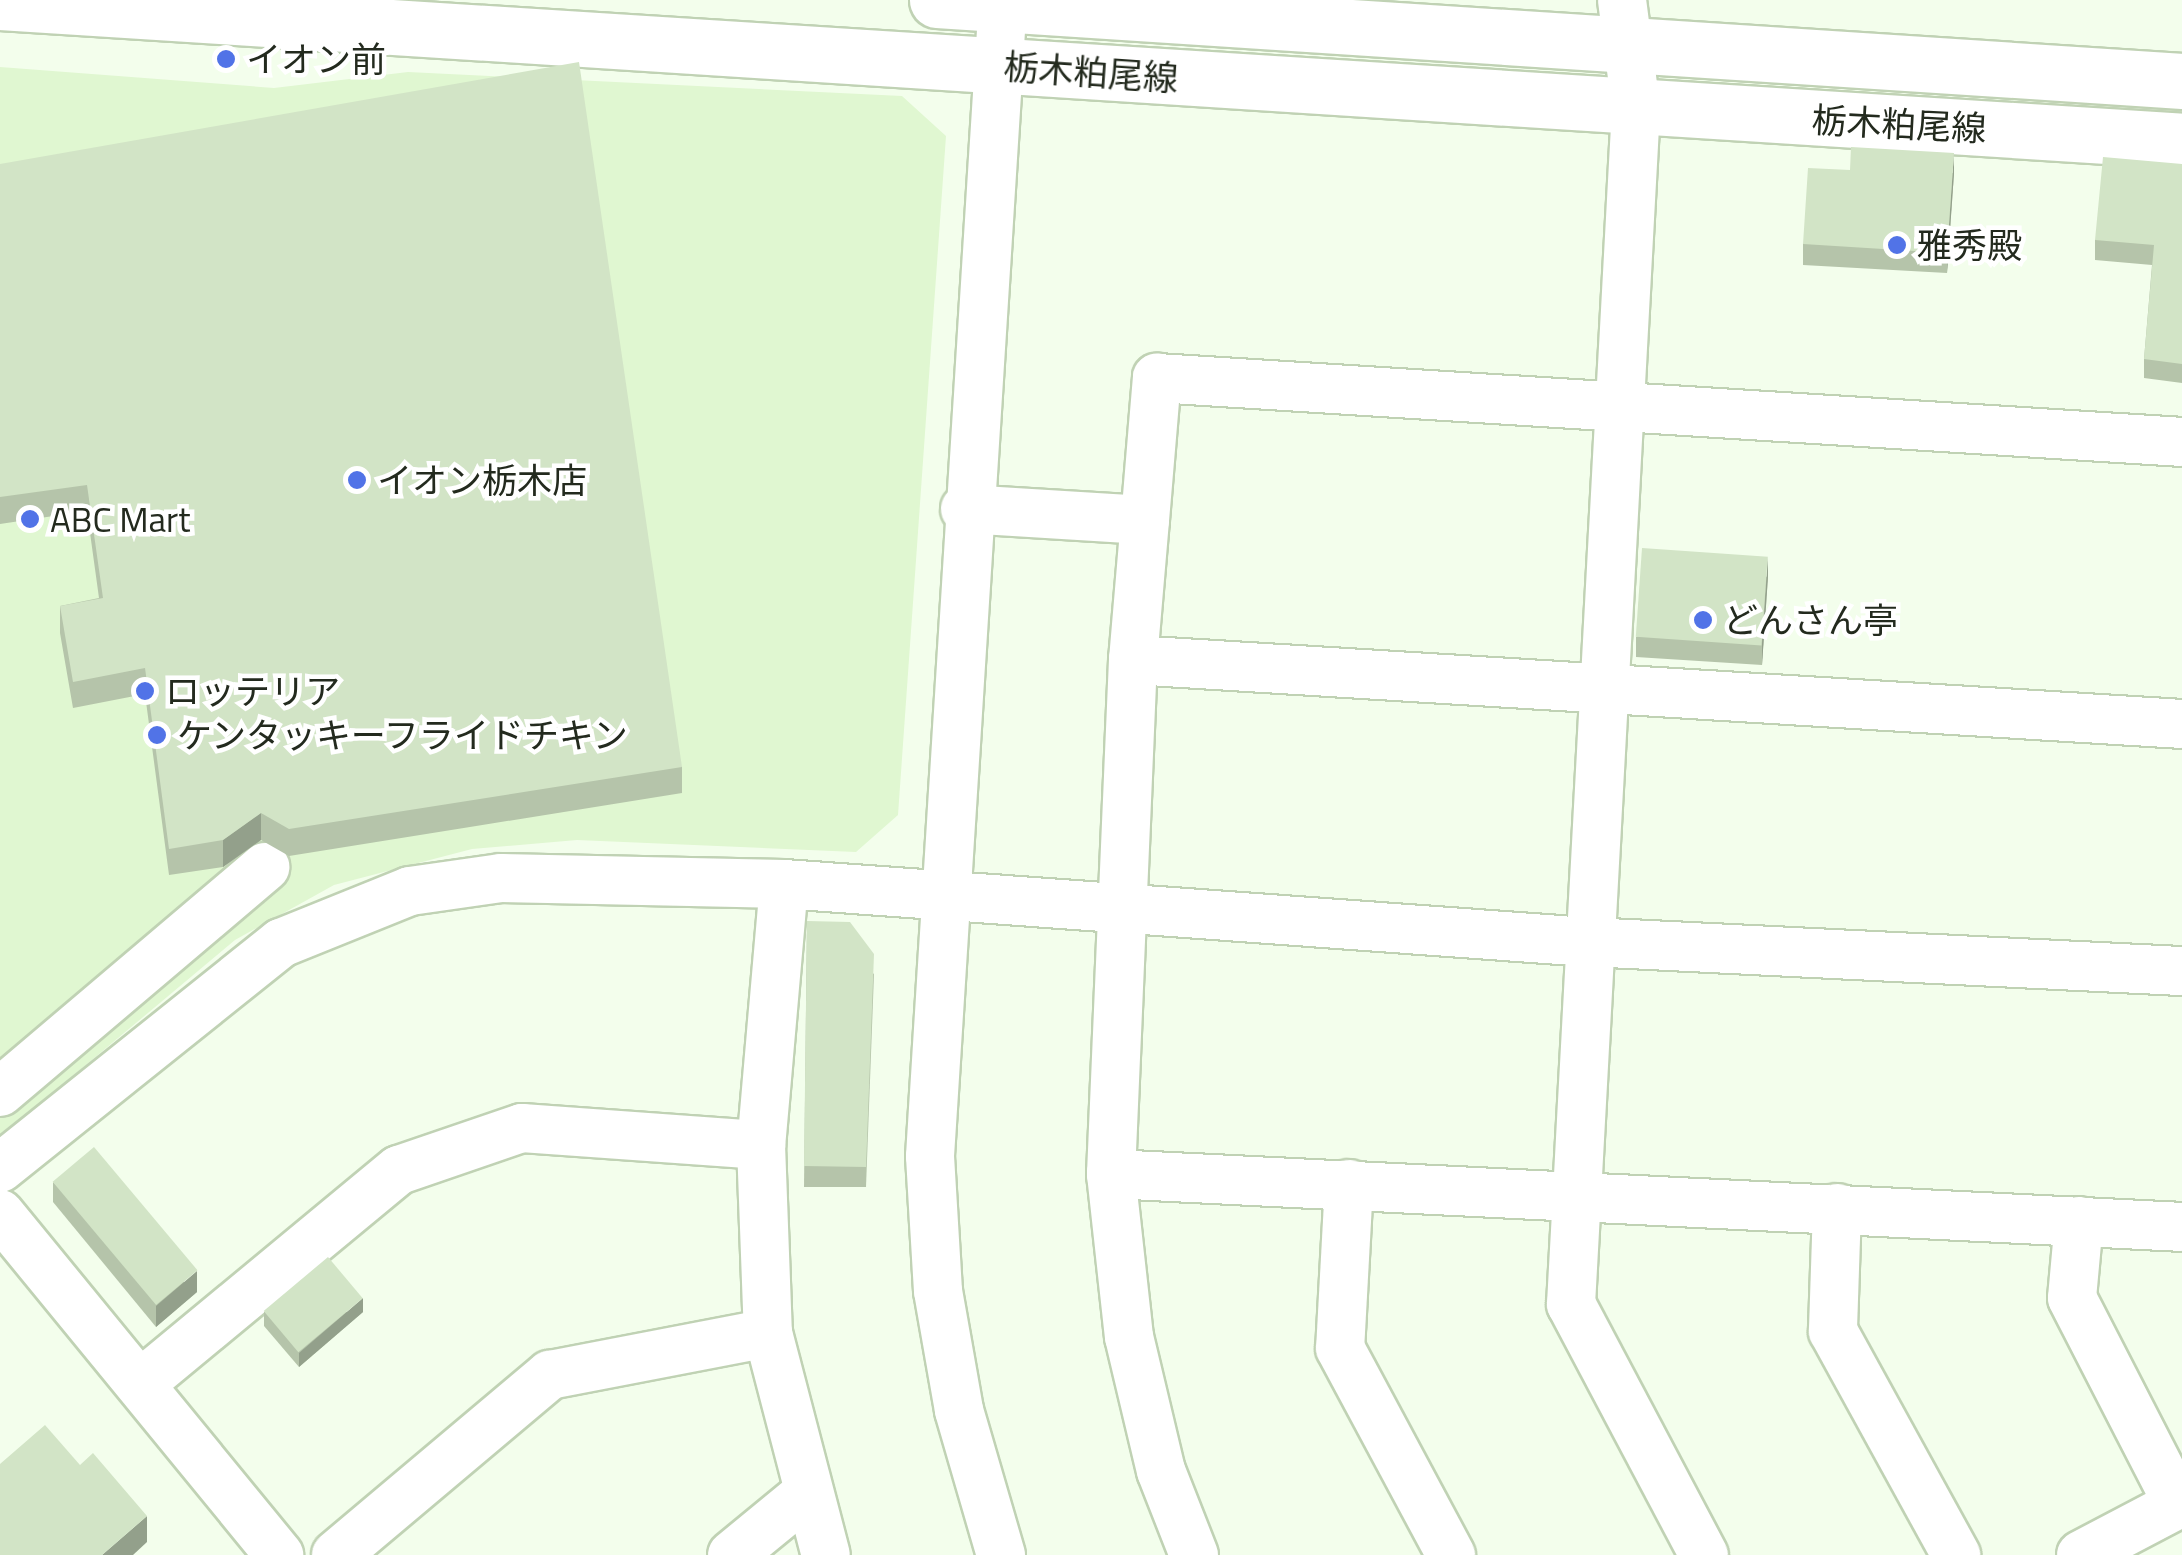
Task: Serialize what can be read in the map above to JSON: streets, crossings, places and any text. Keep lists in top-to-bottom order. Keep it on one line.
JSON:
{"streets":{"main road":["栃木粕尾線"]},"places":["イオン前","雅秀殿","イオン栃木店","ABC Mart","どんさん亭","ロッテリア","ケンタッキーフライドチキン"]}
